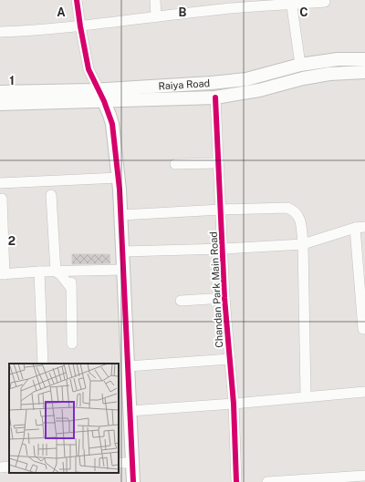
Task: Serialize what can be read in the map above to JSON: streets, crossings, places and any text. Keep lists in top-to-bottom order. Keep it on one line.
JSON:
{"streets":{"street":["Raiya Road","Chandan Park Main Road"]},"crossings":[["Raiya Road","Chandan Park Main Road"]],"grid":{"columns":["A","B","C"],"rows":["1","2"]}}
